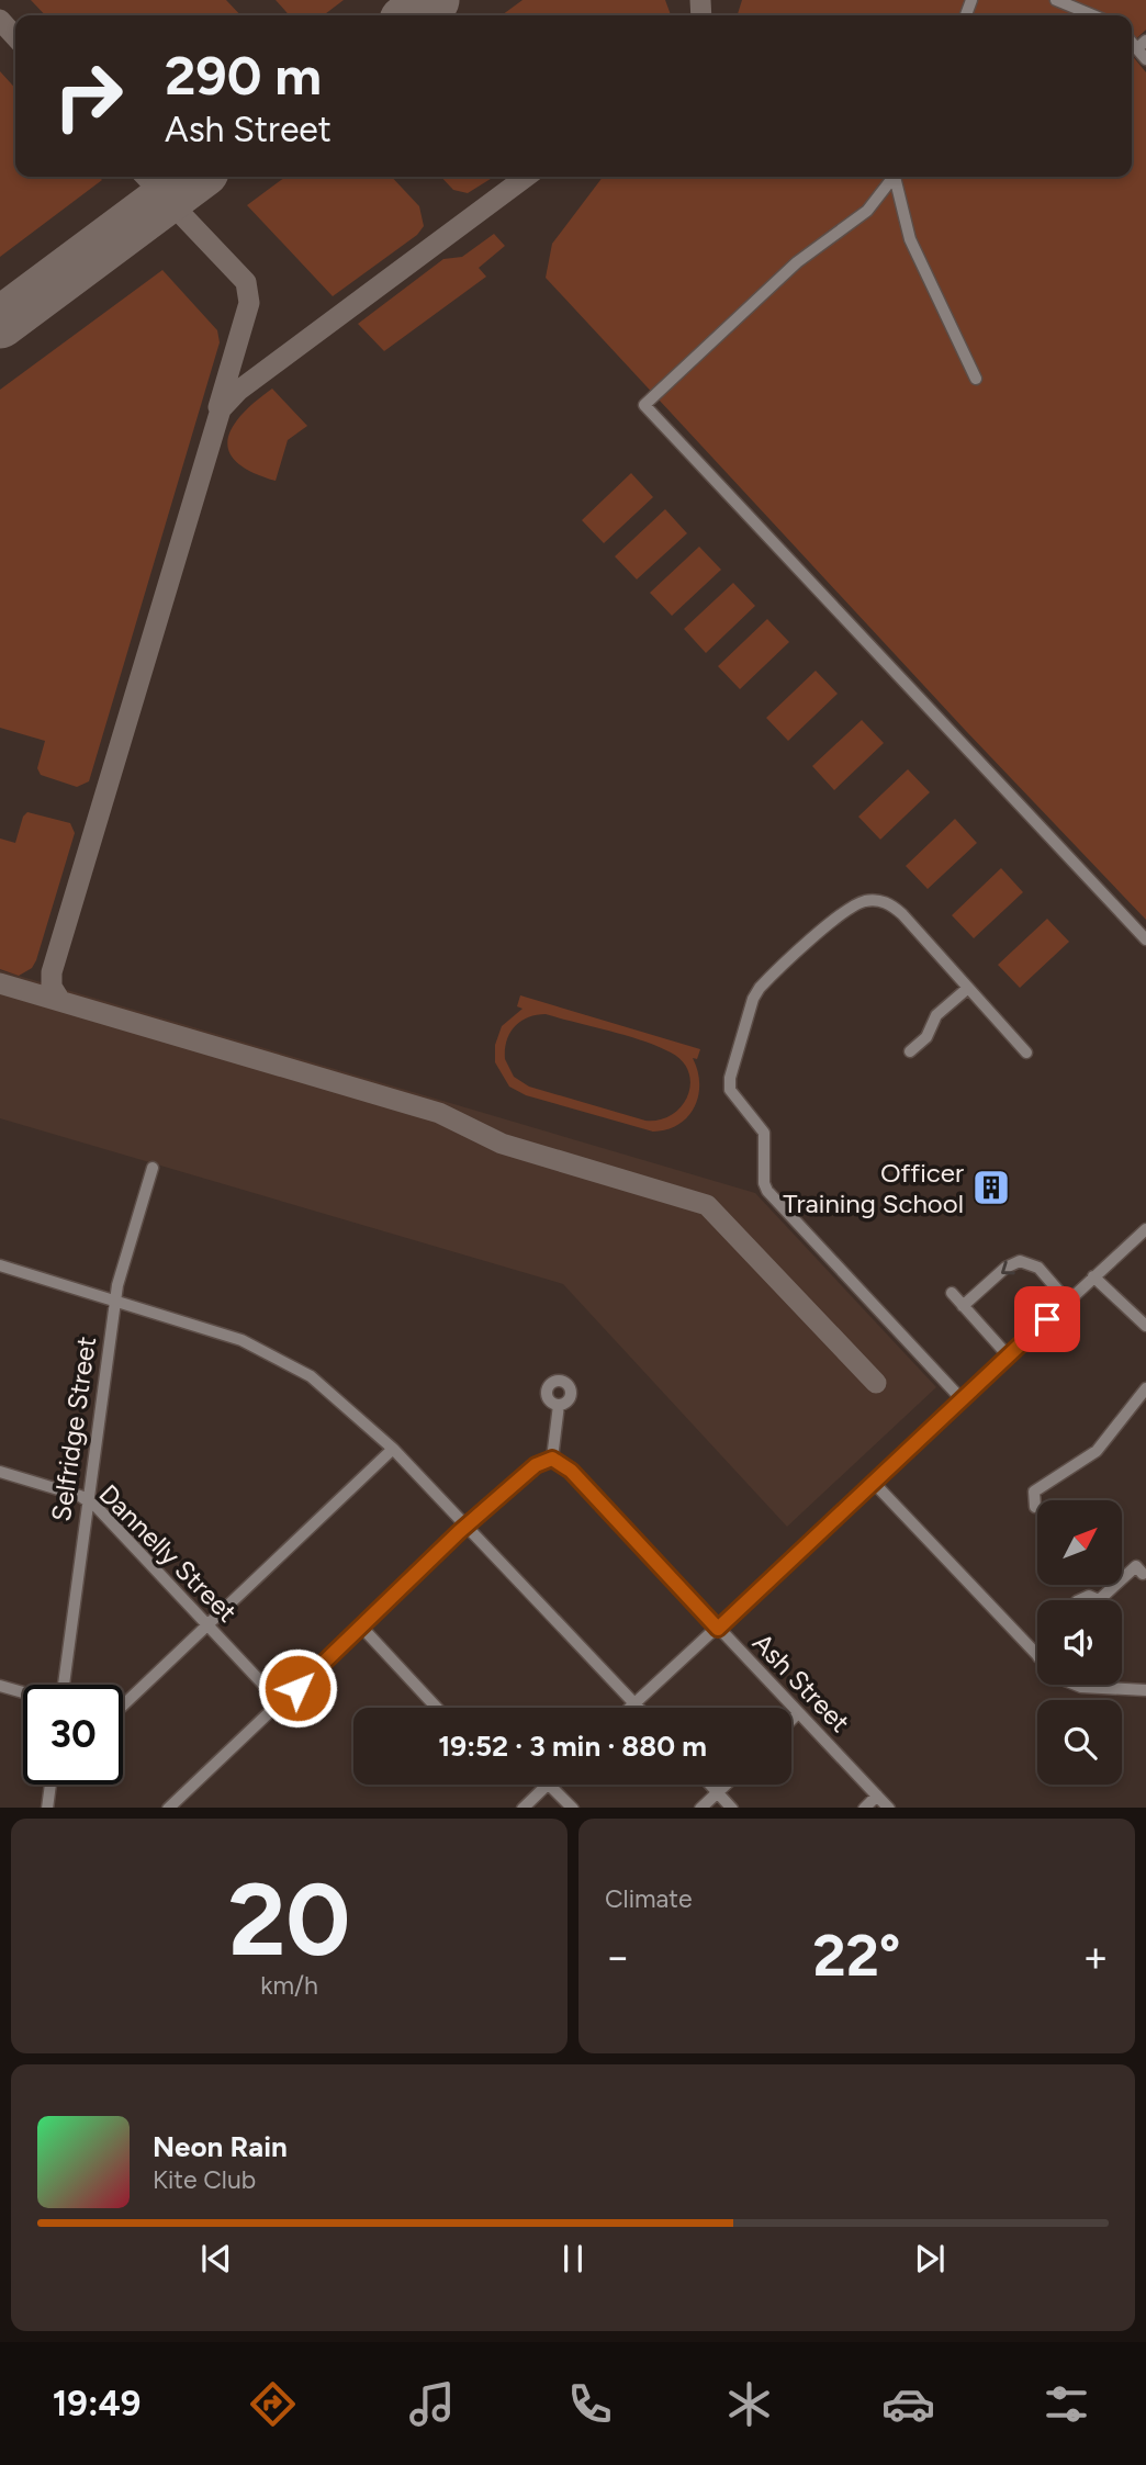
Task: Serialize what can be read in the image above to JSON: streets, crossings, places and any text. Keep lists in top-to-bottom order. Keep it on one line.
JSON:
{"streets":{"street":["Selfridge Street","Dannelly Street","Ash Street"]},"crossings":[["Selfridge Street","Dannelly Street"]],"places":{"building":["Officer Training School"]},"north":"top right","page":{"turn":["290 m","Ash Street"],"limit":"30","trip":"19:52 · 3 min · 880 m","tile":[["20","km/h"],"Climate"],"heat":["−","22°","+"],"song":["Neon Rain","Kite Club"],"tabs":"19:49"}}
